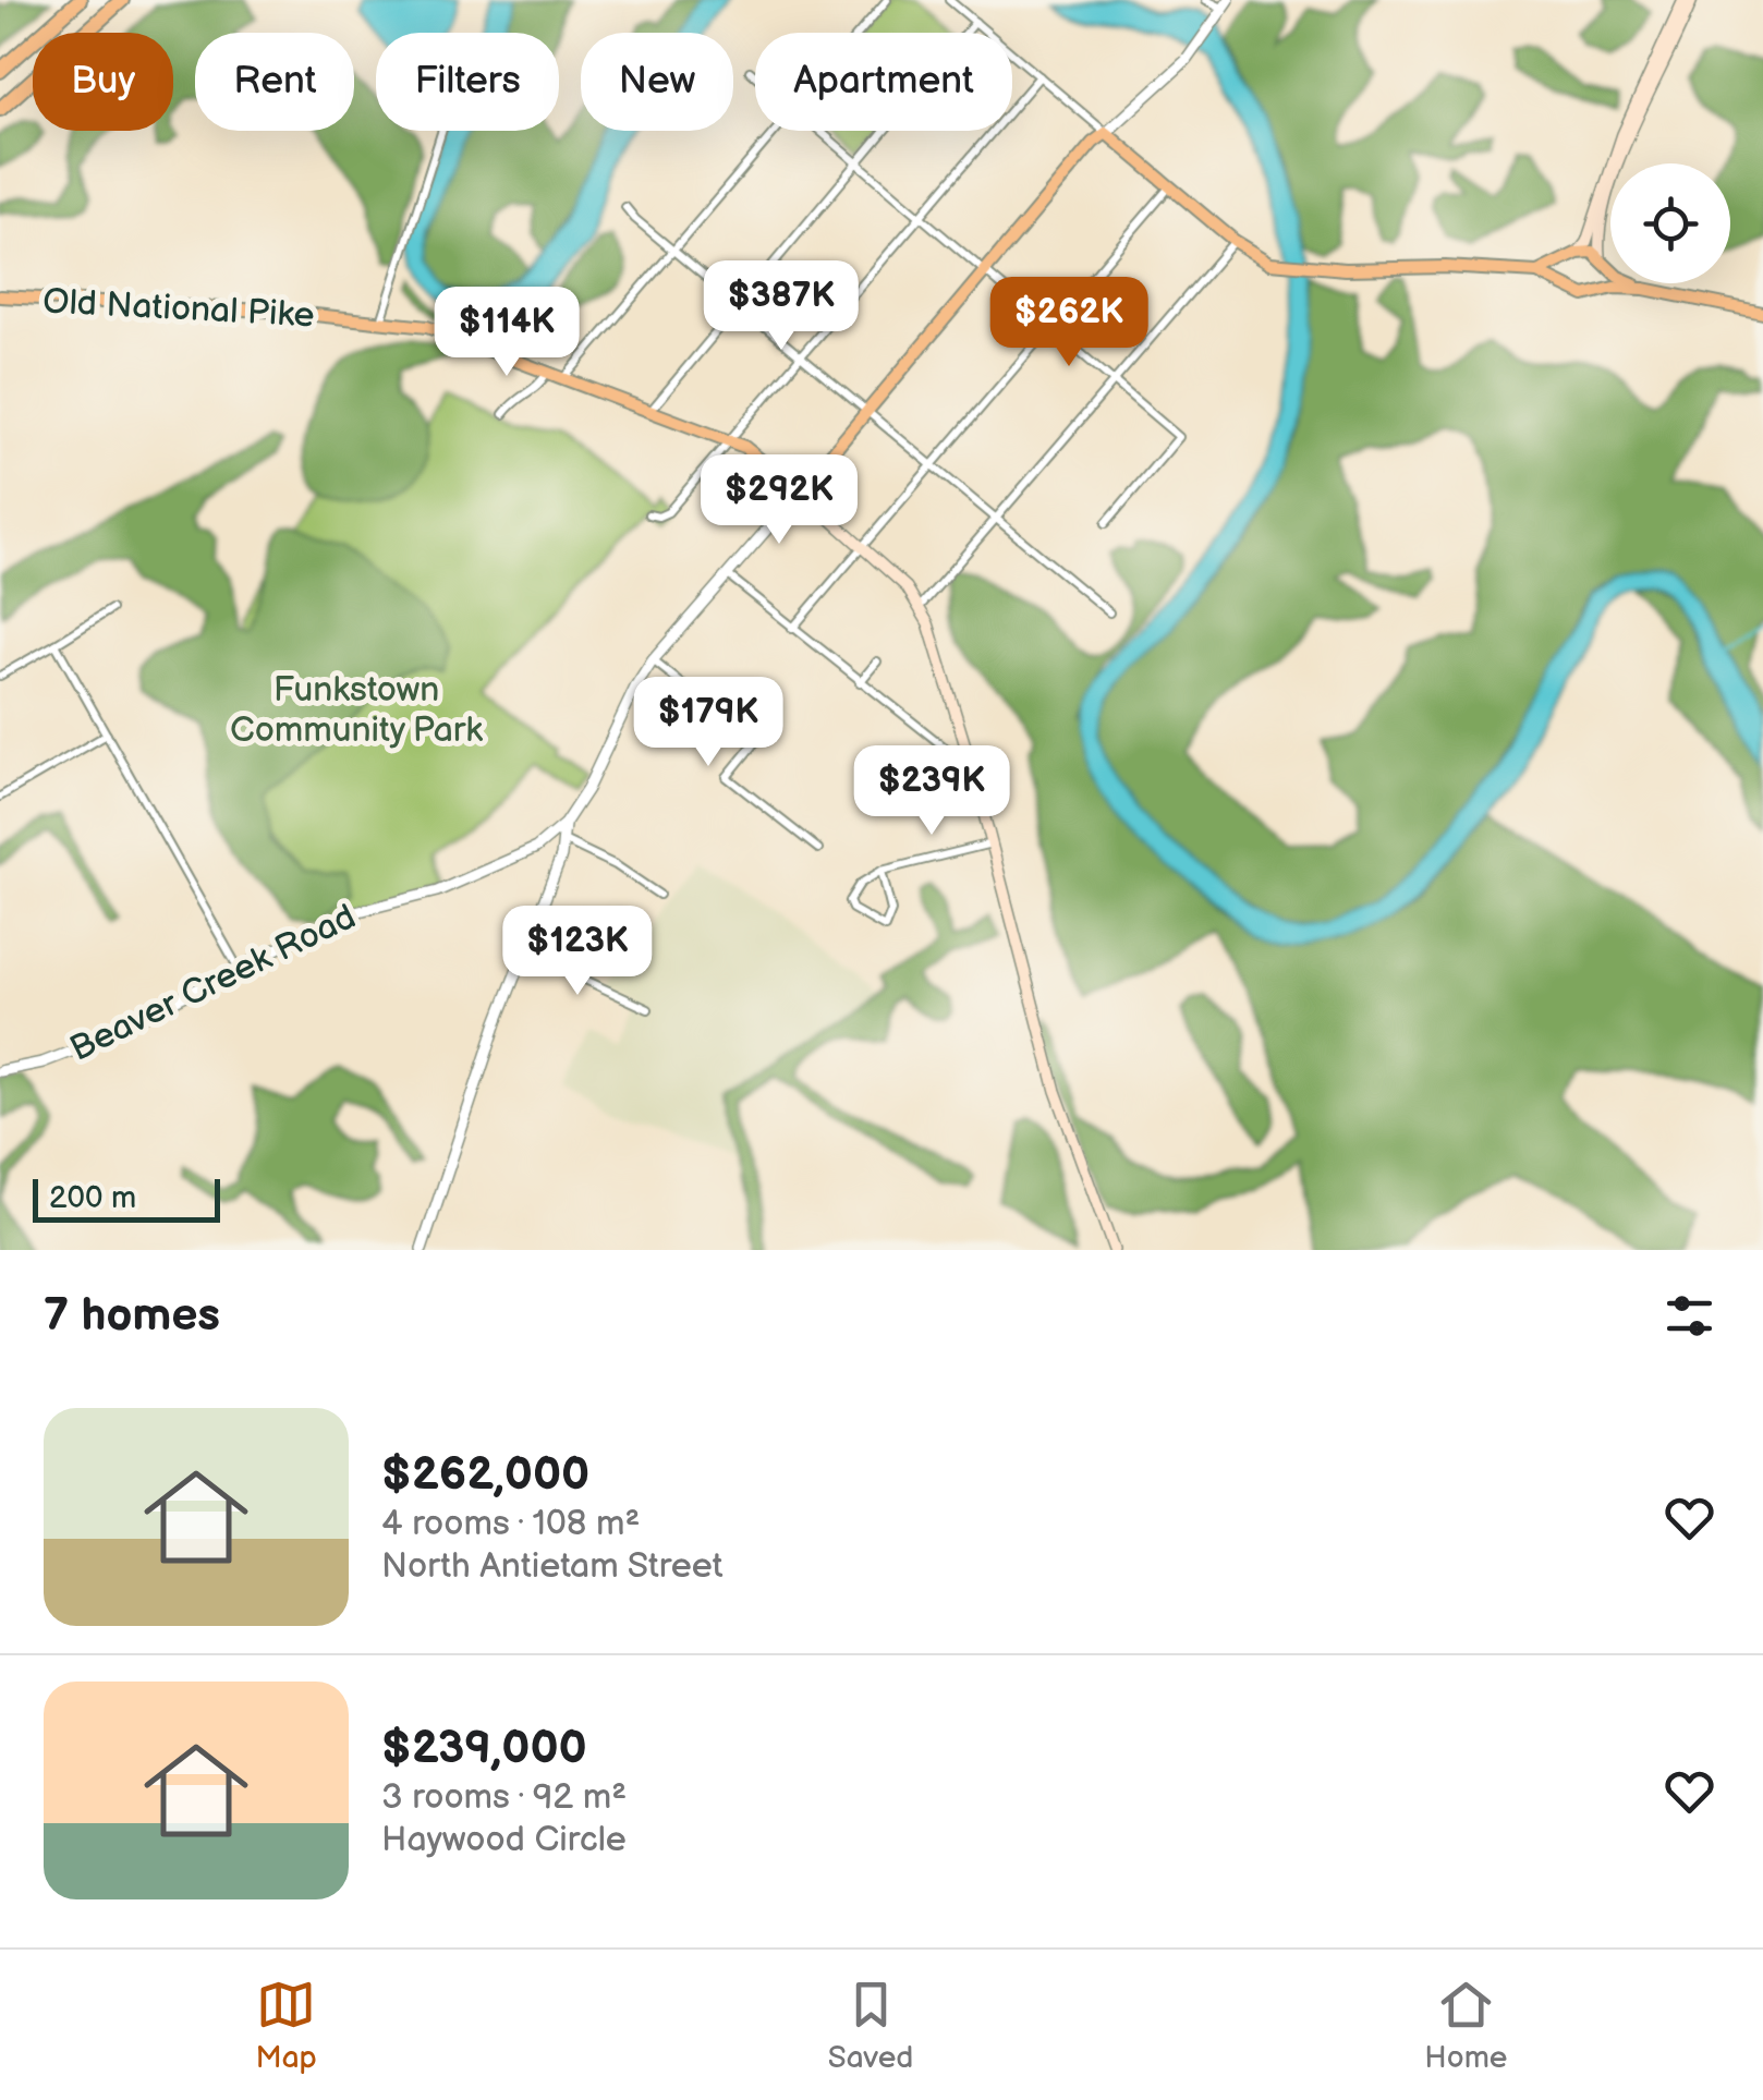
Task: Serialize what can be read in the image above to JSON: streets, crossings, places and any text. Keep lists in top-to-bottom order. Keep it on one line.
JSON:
{"streets":{"main road":["Old National Pike"],"street":["Beaver Creek Road"]},"crossings":[["Old National Pike","Beaver Creek Road"]],"parks":["Funkstown Community Park"],"scale_bar":"200 m","page":{"chip":["Buy","Rent","Filters","New","Apartment"],"price":["$387K","$262K","$114K","$292K","$179K","$239K","$123K"],"scale":"200 m","heading":"7 homes","list":[{"name":"$262,000","note":"4 rooms · 108 m² · North Antietam Street"},{"name":"$239,000","note":"3 rooms · 92 m² · Haywood Circle"}],"tabs":["Map","Saved","Home"]}}
